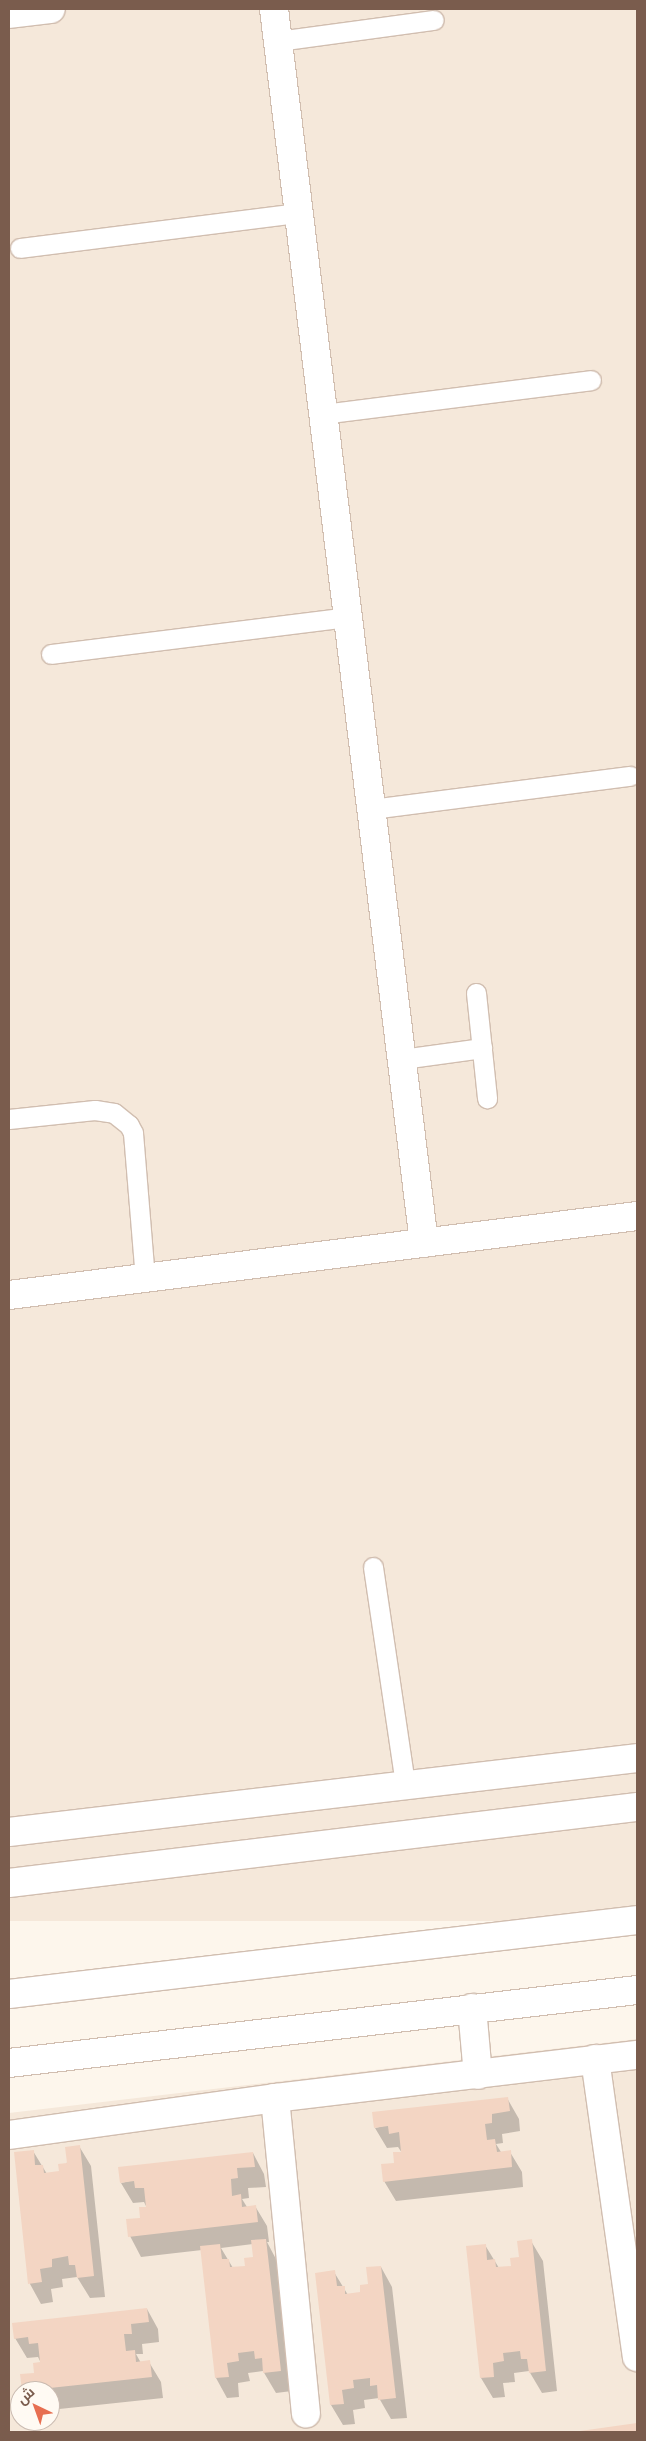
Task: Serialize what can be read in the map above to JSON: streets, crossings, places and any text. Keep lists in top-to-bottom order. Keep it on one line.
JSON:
{"north":"top left"}
